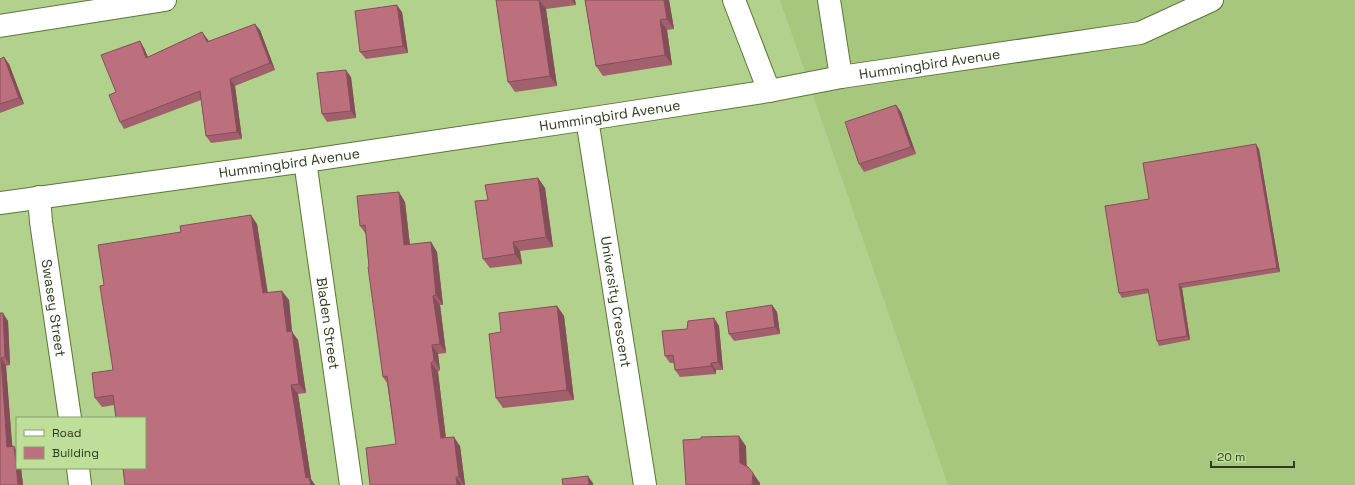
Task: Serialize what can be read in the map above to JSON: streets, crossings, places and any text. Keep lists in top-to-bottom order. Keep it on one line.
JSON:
{"streets":{"street":["Hummingbird Avenue","University Crescent","Swasey Street","Bladen Street"]},"crossings":[["Hummingbird Avenue","University Crescent"],["Hummingbird Avenue","Swasey Street"],["Hummingbird Avenue","Bladen Street"]],"legend":["Road","Building"],"scale_bar":"20 m"}
